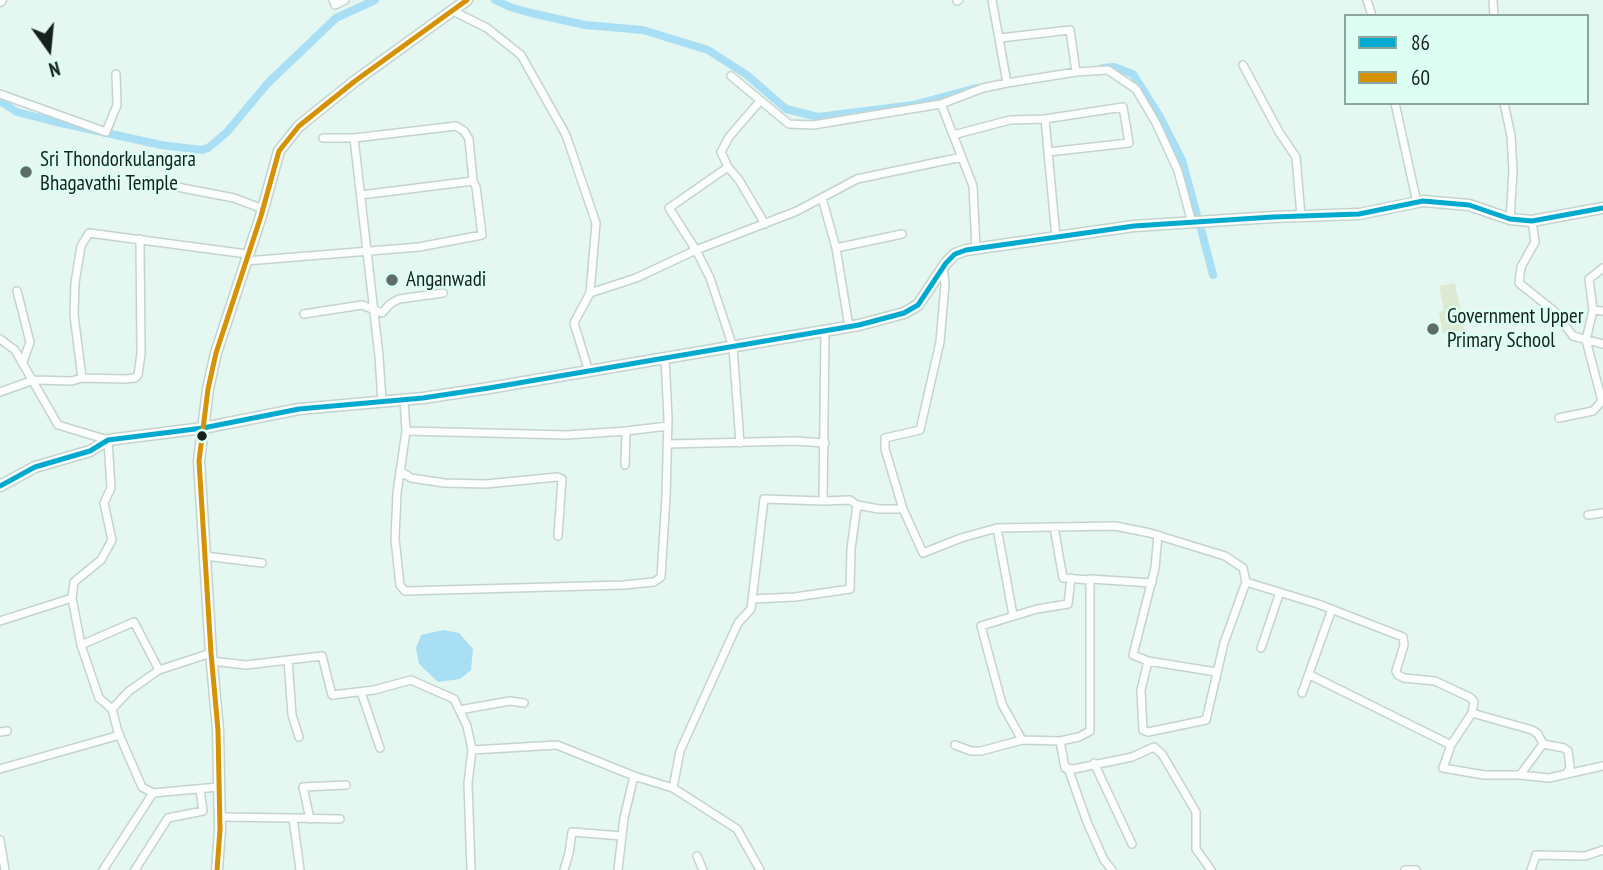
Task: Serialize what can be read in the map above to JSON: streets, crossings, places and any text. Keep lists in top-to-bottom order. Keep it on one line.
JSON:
{"places":["Sri Thondorkulangara Bhagavathi Temple","Anganwadi","Government Upper Primary School"],"lines":["transit line 60","transit line 86"],"legend":["86","60"],"north":"bottom"}
